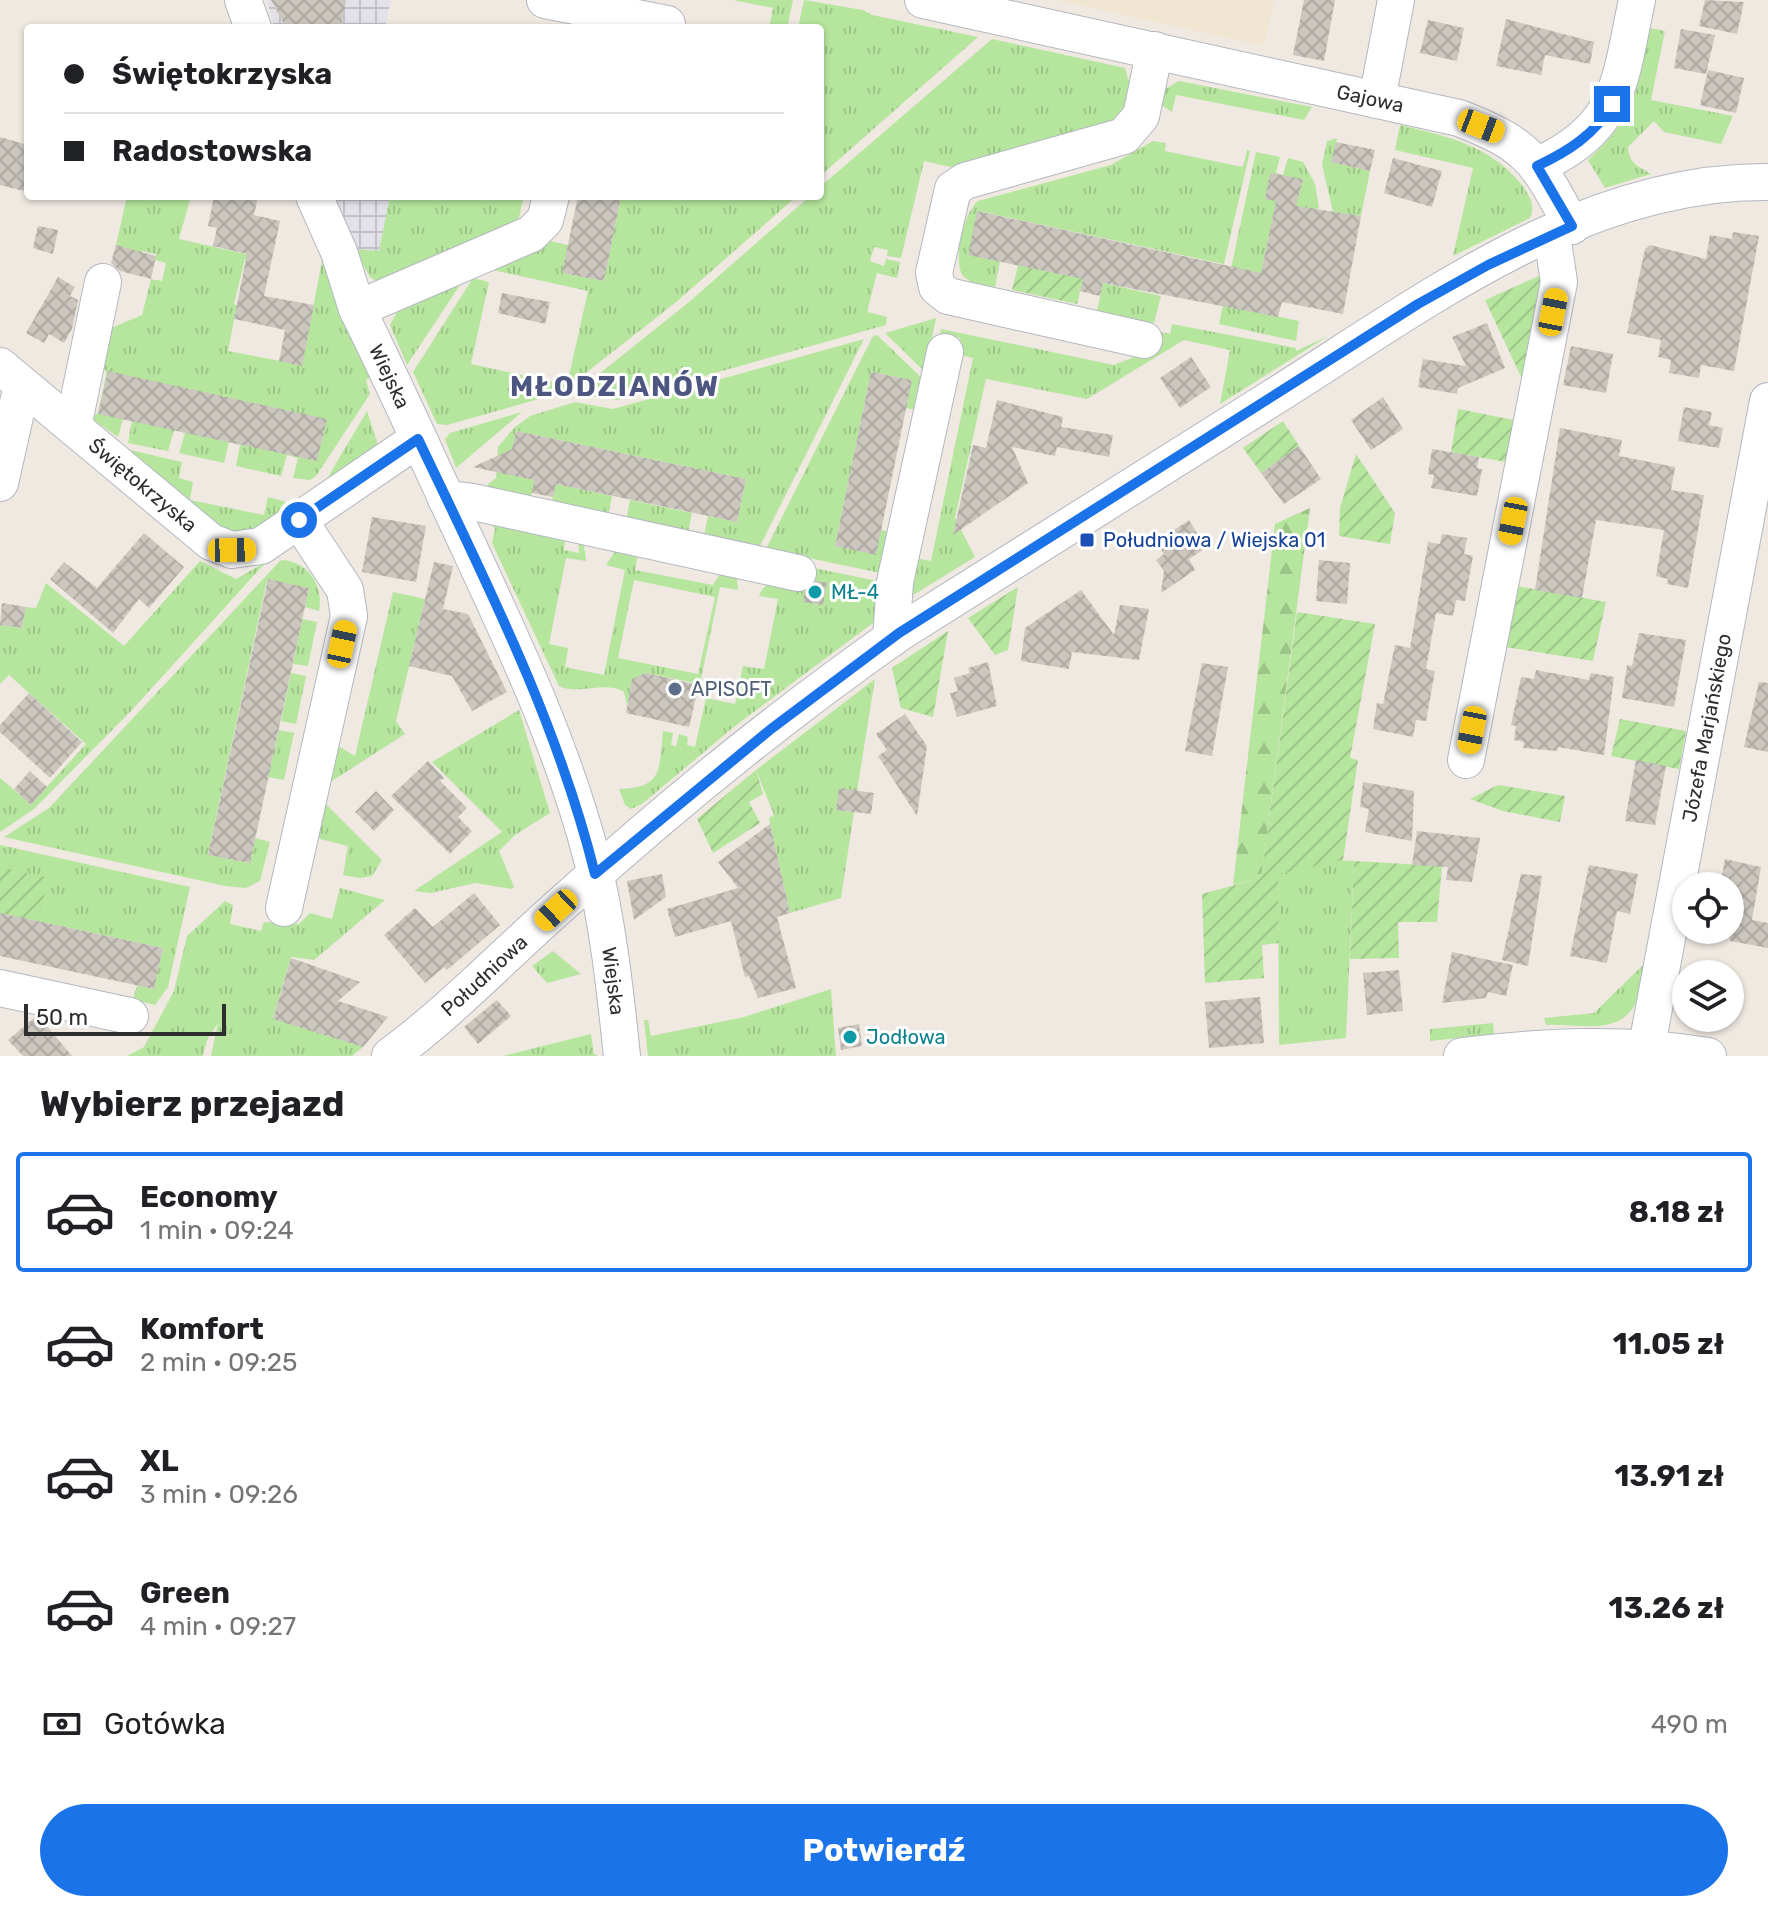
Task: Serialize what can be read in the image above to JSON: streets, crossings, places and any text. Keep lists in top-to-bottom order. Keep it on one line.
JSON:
{"streets":{"street":["Gajowa","Wiejska","Świętokrzyska","Józefa Marjańskiego","Południowa"]},"crossings":[["Gajowa","Południowa"],["Wiejska","Świętokrzyska"],["Wiejska","Południowa"]],"districts":["MŁODZIANÓW"],"places":{"transit":["Południowa / Wiejska 01"],"other":["MŁ-4","APISOFT","Jodłowa"]},"scale_bar":"50 m","page":{"banner":["Świętokrzyska","Radostowska"],"scale":"50 m","heading":"Wybierz przejazd","list":[{"name":"Economy","note":"1 min · 09:24","value":"8.18 zł"},{"name":"Komfort","note":"2 min · 09:25","value":"11.05 zł"},{"name":"XL","note":"3 min · 09:26","value":"13.91 zł"},{"name":"Green","note":"4 min · 09:27","value":"13.26 zł"}],"pay":["Gotówka","490 m"],"buttons":"Potwierdź"}}
